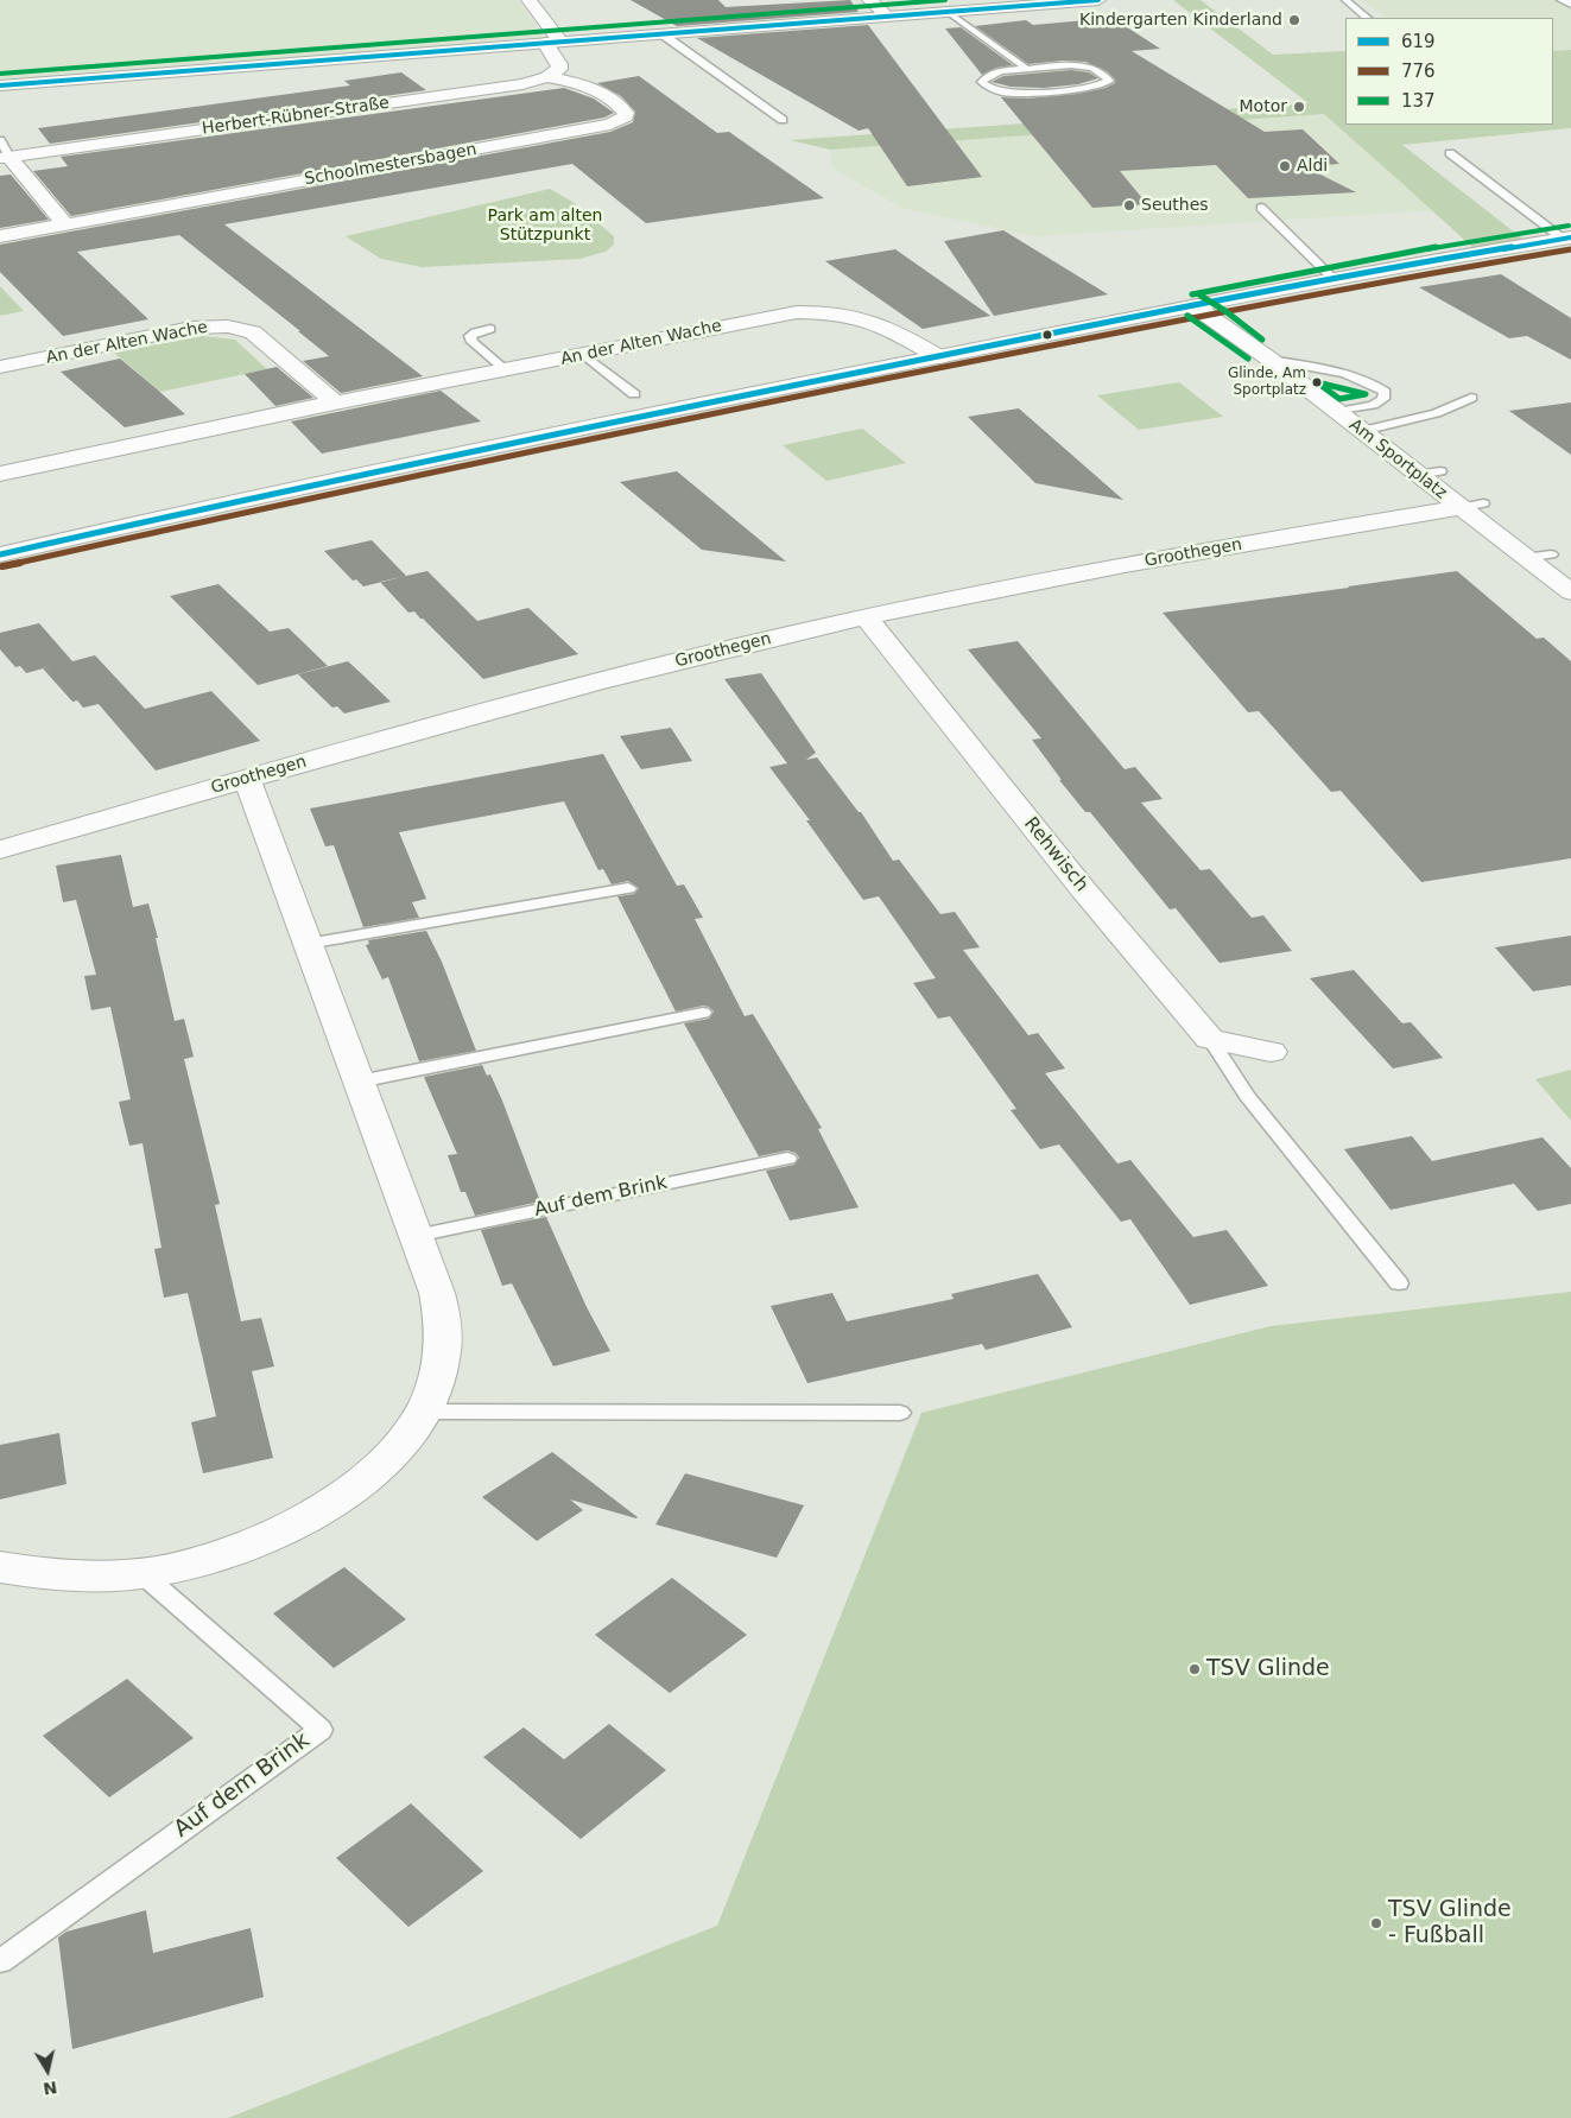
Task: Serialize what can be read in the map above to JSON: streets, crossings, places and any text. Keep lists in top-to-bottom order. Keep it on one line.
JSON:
{"streets":{"street":["Herbert-Rübner-Straße","Schoolmestersbagen","An der Alten Wache","Am Sportplatz","Groothegen","Rehwisch"],"lane":["Auf dem Brink"]},"crossings":[["Herbert-Rübner-Straße","Schoolmestersbagen"],["Am Sportplatz","Groothegen"],["Groothegen","Rehwisch"]],"parks":["Park am alten Stützpunkt"],"places":["Kindergarten Kinderland","Motor","Aldi","Seuthes","Glinde, Am Sportplatz","TSV Glinde","TSV Glinde - Fußball"],"lines":["transit line 619","transit line 137","transit line 776"],"legend":["619","776","137"],"north":"bottom"}
